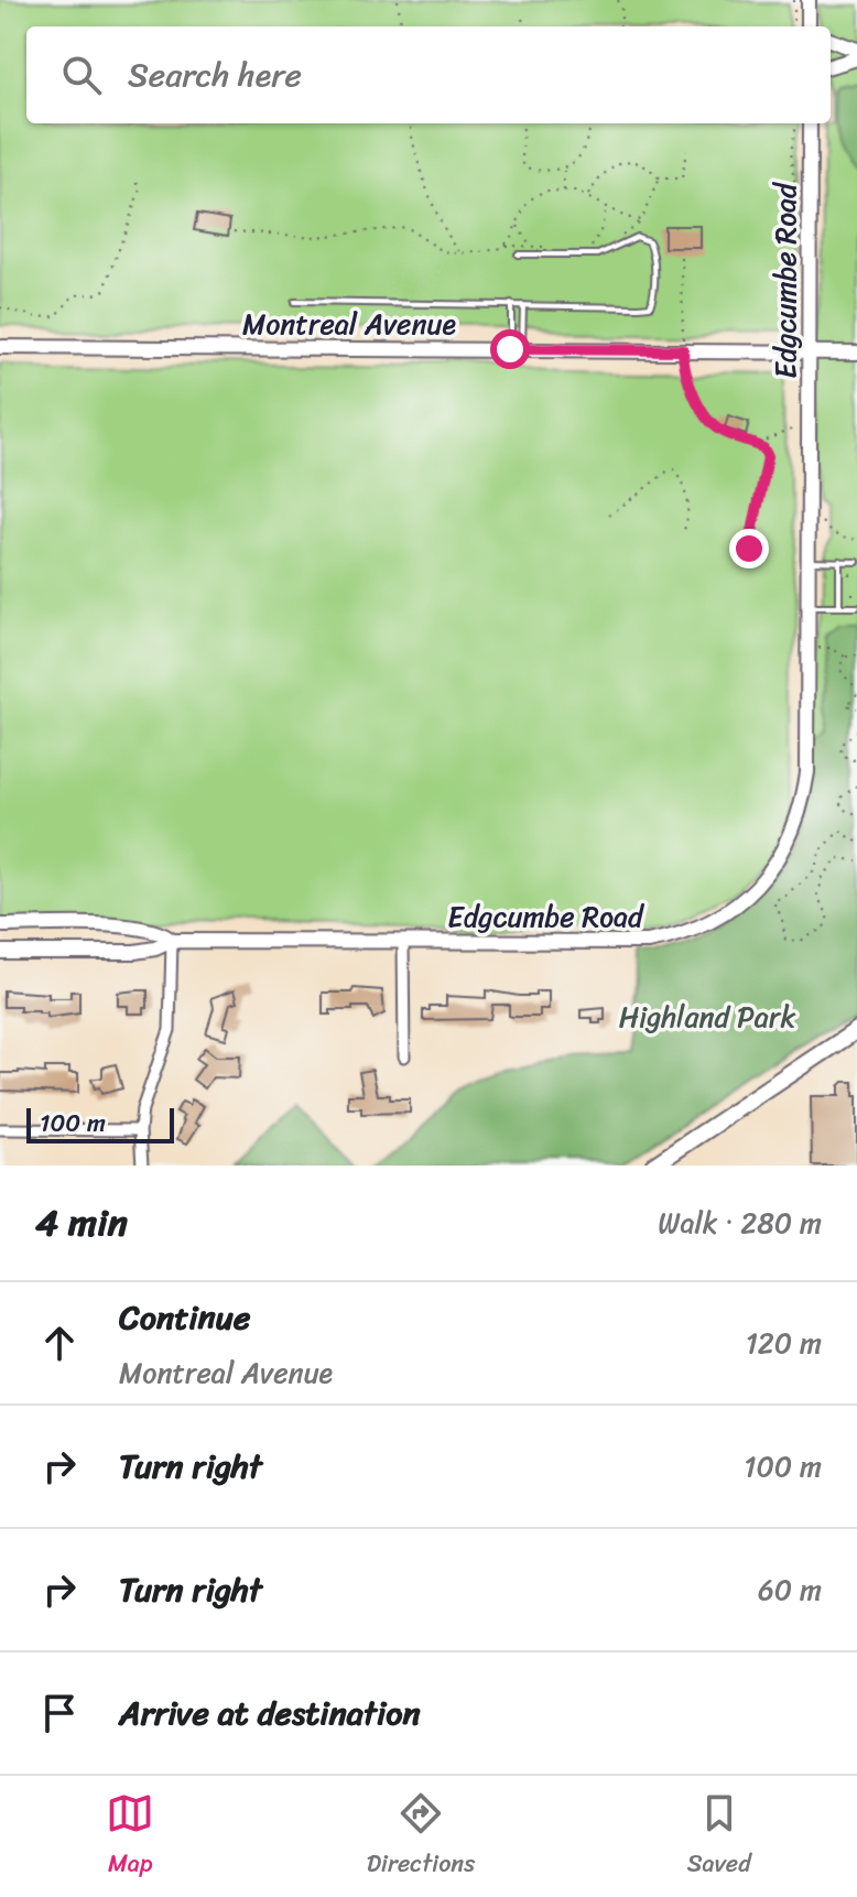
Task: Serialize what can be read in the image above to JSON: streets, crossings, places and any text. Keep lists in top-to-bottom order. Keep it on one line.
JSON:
{"streets":{"street":["Edgcumbe Road","Montreal Avenue"]},"crossings":[["Edgcumbe Road","Montreal Avenue"]],"parks":["Highland Park"],"scale_bar":"100 m","page":{"search":"Search here","scale":"100 m","heading":["4 min","Walk · 280 m"],"list":[["Continue","Montreal Avenue","120 m"],["Turn right","100 m"],["Turn right","60 m"],"Arrive at destination"],"nav":["Map","Directions","Saved"]}}
